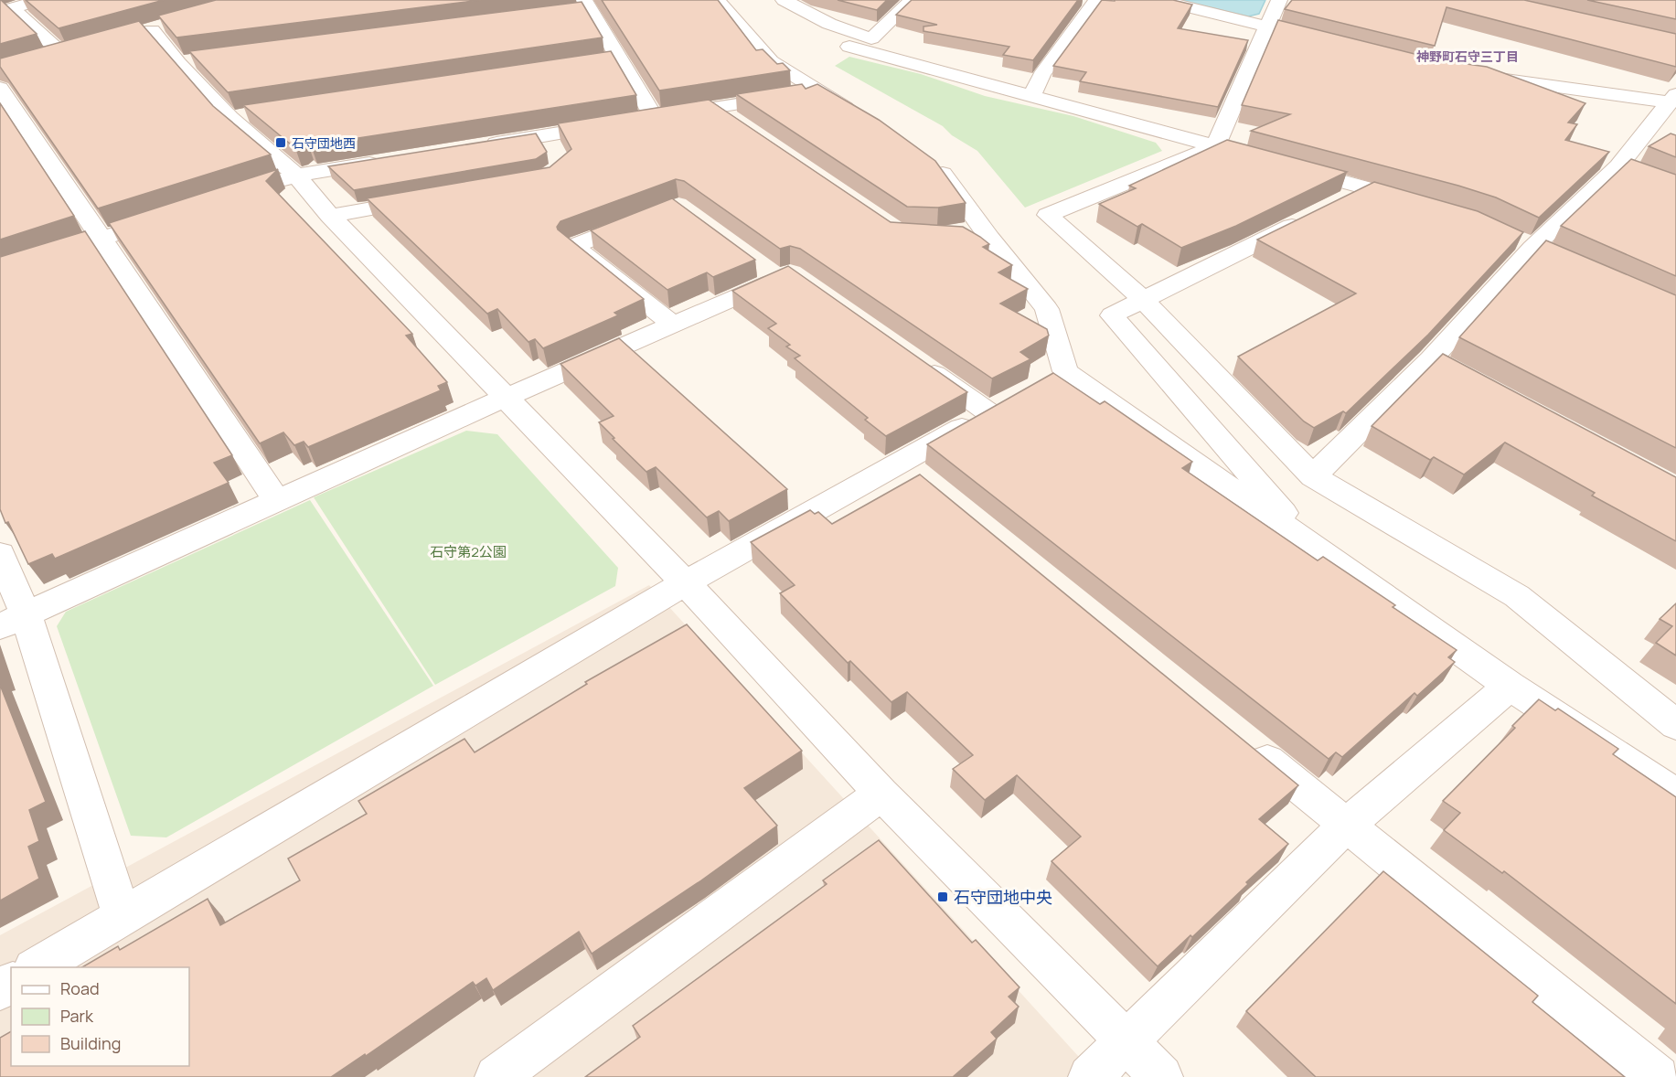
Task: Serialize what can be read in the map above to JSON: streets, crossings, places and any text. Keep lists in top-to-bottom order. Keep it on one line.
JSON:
{"districts":["神野町石守三丁目"],"parks":["石守第2公園"],"places":{"transit":["石守団地西","石守団地中央"]},"legend":["Road","Park","Building"]}
